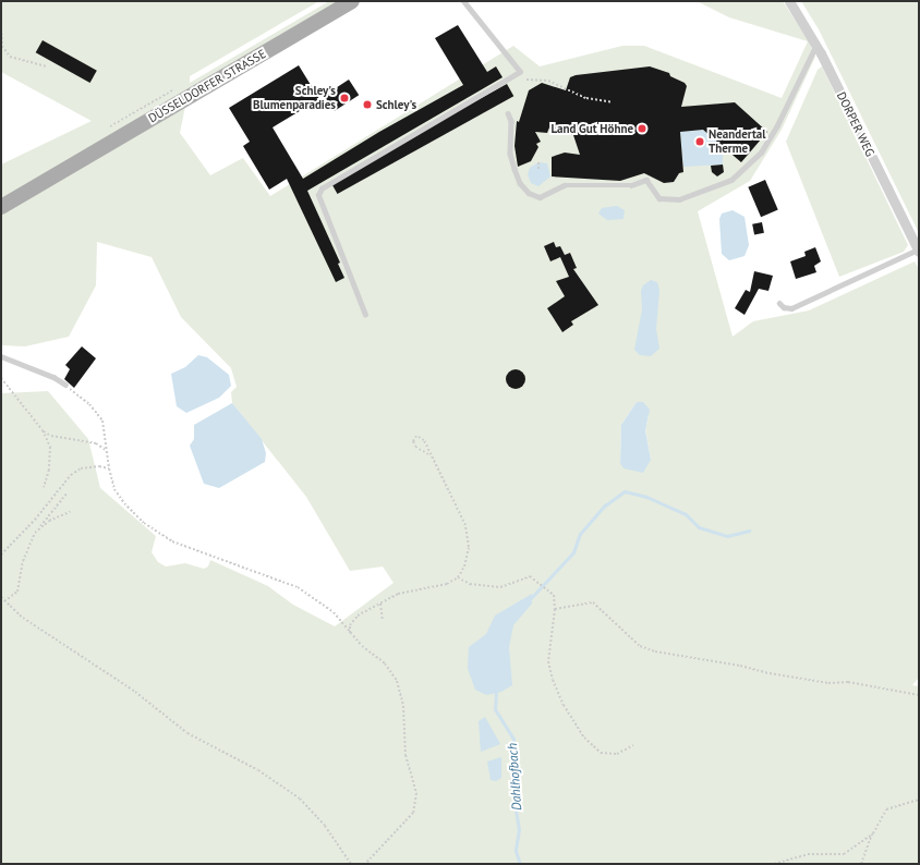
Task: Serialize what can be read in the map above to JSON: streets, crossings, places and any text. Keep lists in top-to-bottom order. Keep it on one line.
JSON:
{"streets":{"main road":["DÜSSELDORFER STRASSE"],"street":["DORPER WEG"]},"water":["Dahlhofbach"],"places":["Schley's Blumenparadies","Schley's","Land Gut Höhne","Neandertal Therme"]}
